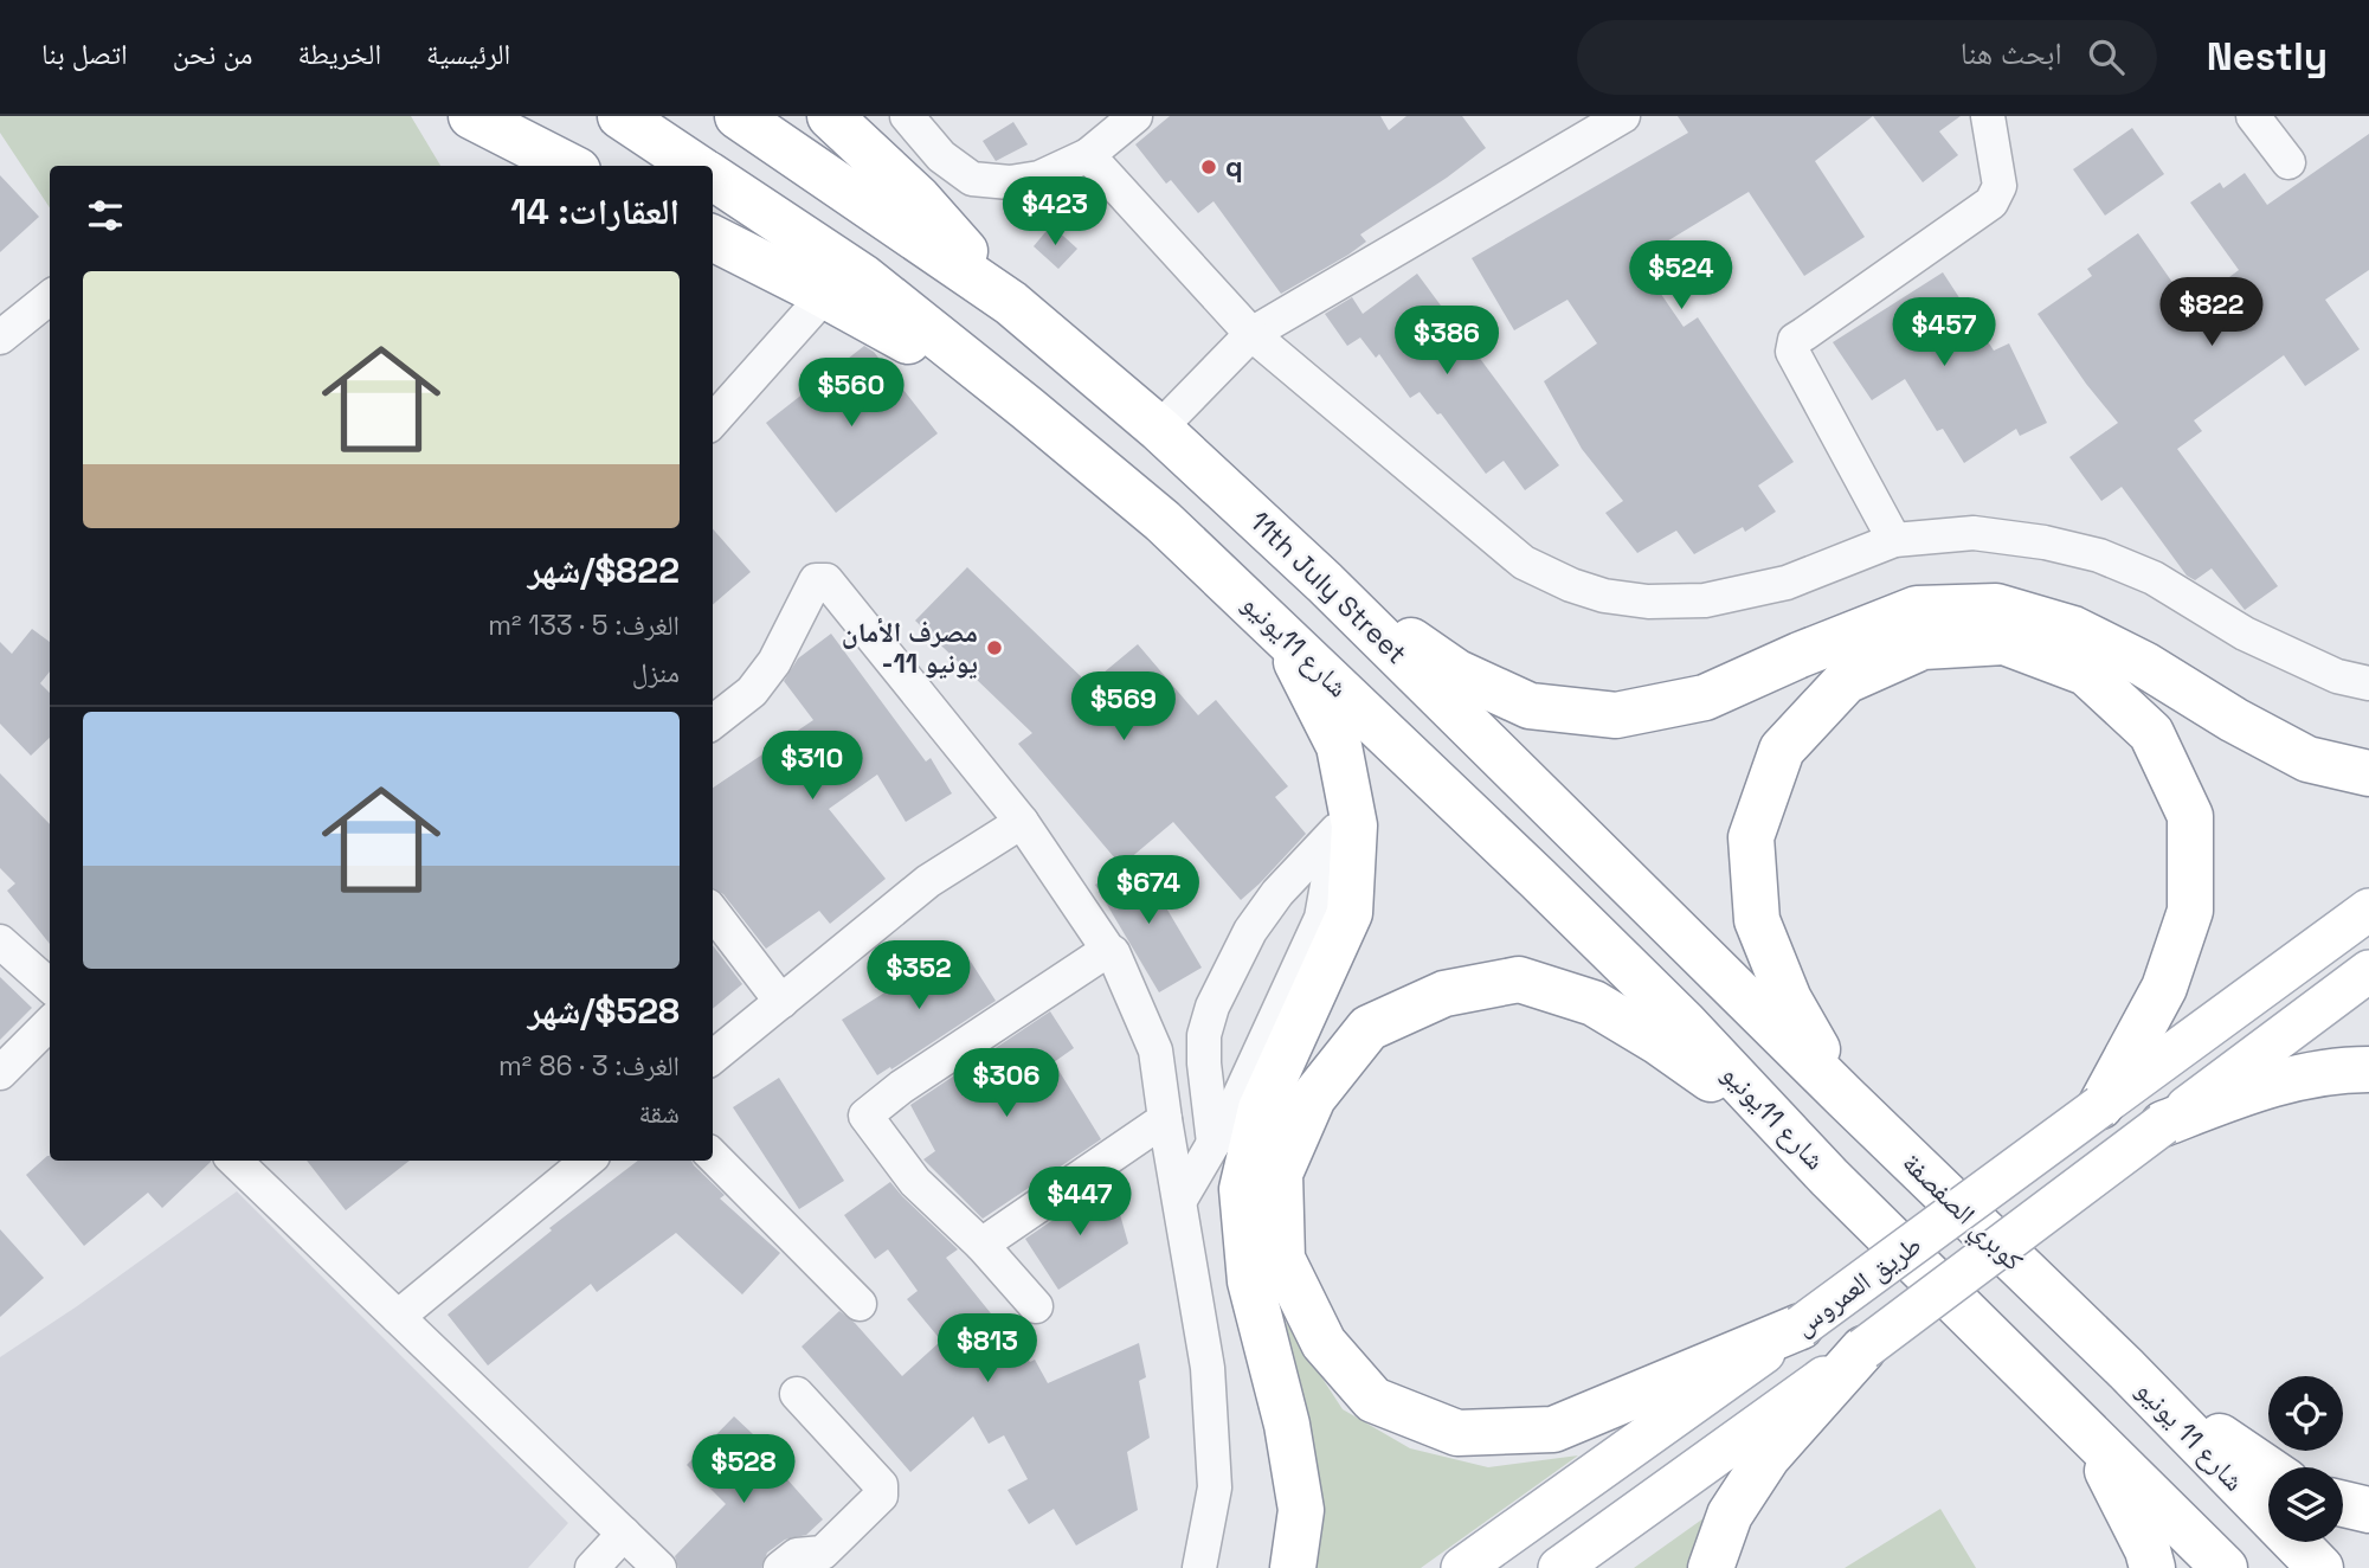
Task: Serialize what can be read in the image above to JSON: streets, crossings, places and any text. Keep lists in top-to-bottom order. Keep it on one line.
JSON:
{"streets":{"highway":["11th July Street","شارع 11يونيو","كوبري الصفصفة","شارع 11 يونيو"],"main road":["طريق العمروس"]},"crossings":[["11th July Street","كوبري الصفصفة"],["كوبري الصفصفة","شارع 11 يونيو"]],"places":["q","مصرف الأمان -11 يونيو"],"page":{"header":"Nestly","search":"ابحث هنا","nav":["الرئيسية","الخريطة","من نحن","اتصل بنا"],"heading":"العقارات: 14","price":["$423","$524","$822","$457","$386","$560","$569","$310","$674","$352","$306","$447","$813","$528"],"list":[{"name":"$822/شهر","note":"الغرف: 5 · 133 m² · منزل"},{"name":"$528/شهر","note":"الغرف: 3 · 86 m² · شقة"}]}}
